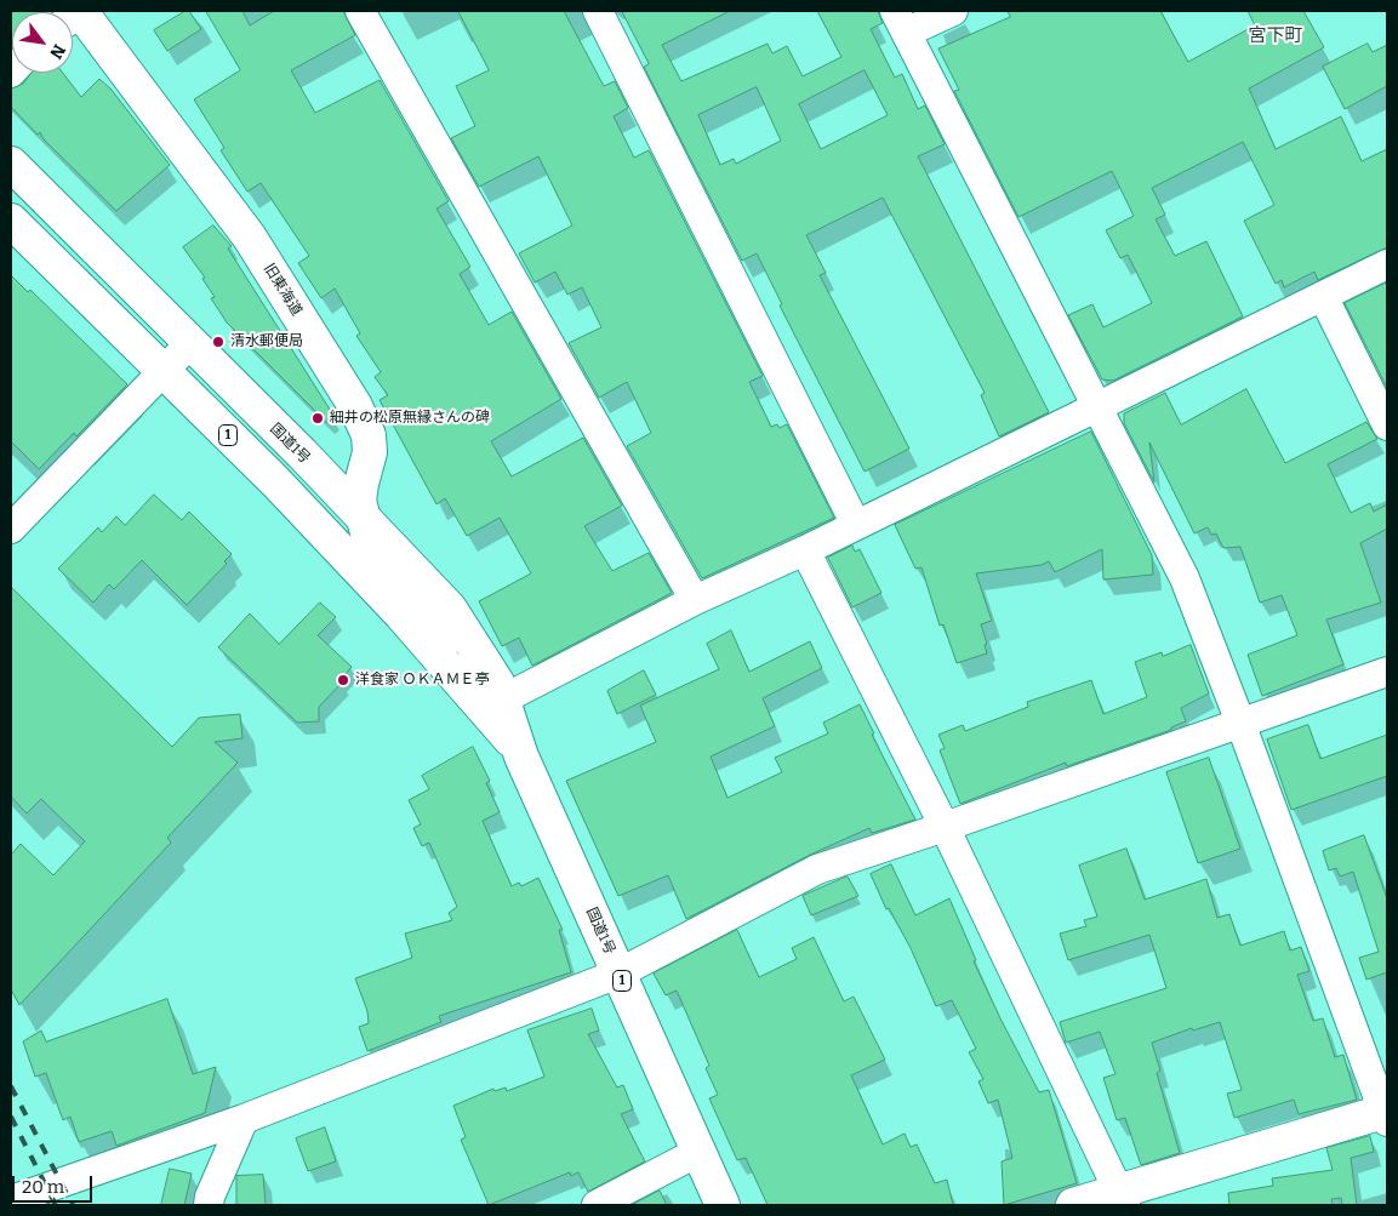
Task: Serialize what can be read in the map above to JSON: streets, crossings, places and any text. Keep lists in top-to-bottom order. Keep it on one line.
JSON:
{"streets":{"main road":["旧東海道","1","国道1号"]},"crossings":[["旧東海道","国道1号"]],"districts":["宮下町"],"places":["清水郵便局","細井の松原無縁さんの碑","洋食家 ＯＫＡＭＥ亭"],"scale_bar":"20 m","north":"bottom right"}
